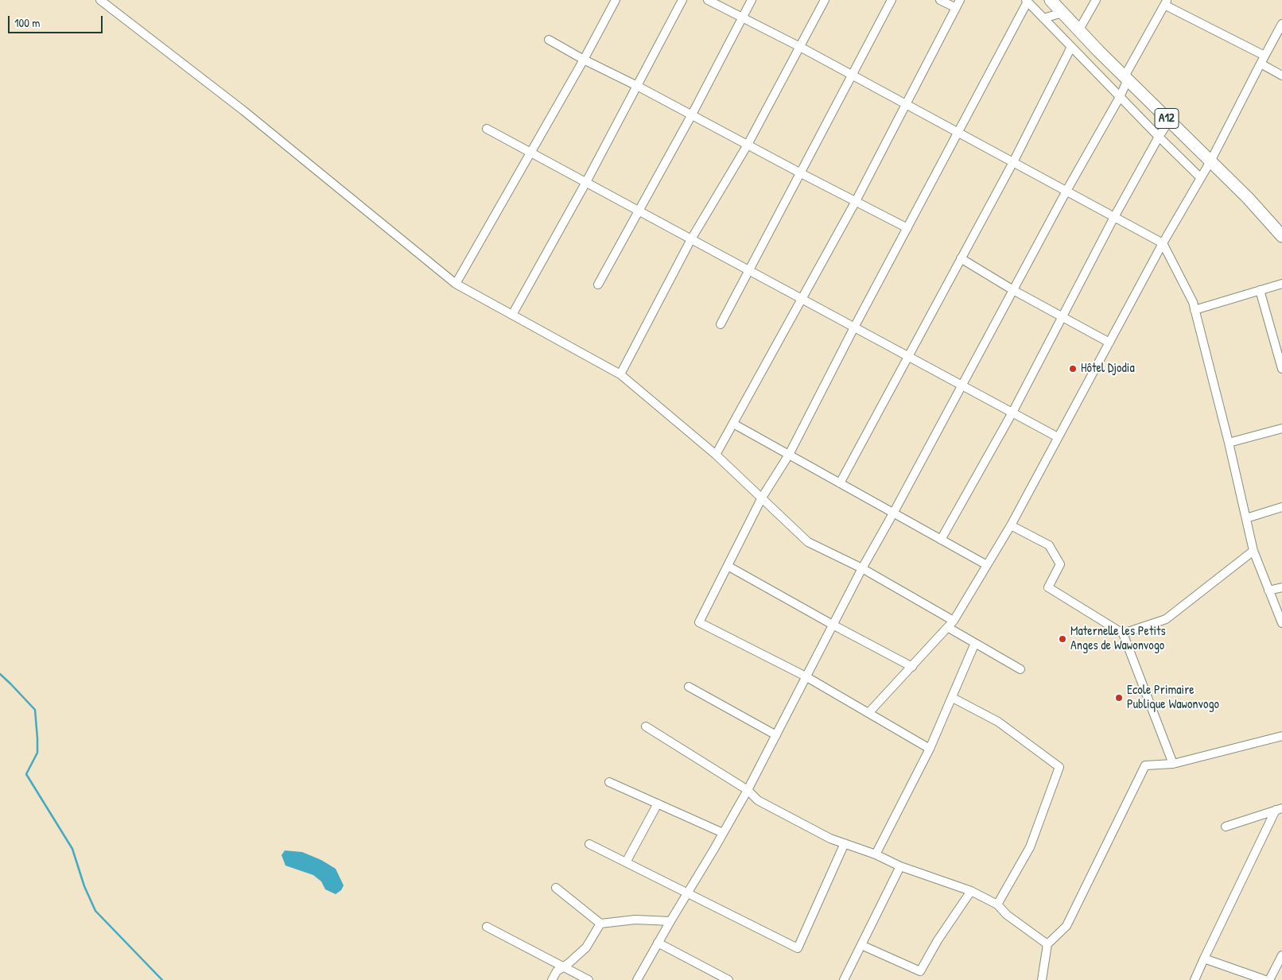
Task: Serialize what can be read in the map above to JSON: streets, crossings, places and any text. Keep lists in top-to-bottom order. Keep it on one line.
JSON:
{"streets":{"main road":["A12"]},"places":["Hôtel Djodia","Maternelle les Petits Anges de Wawonvogo","Ecole Primaire Publique Wawonvogo"],"scale_bar":"100 m"}
